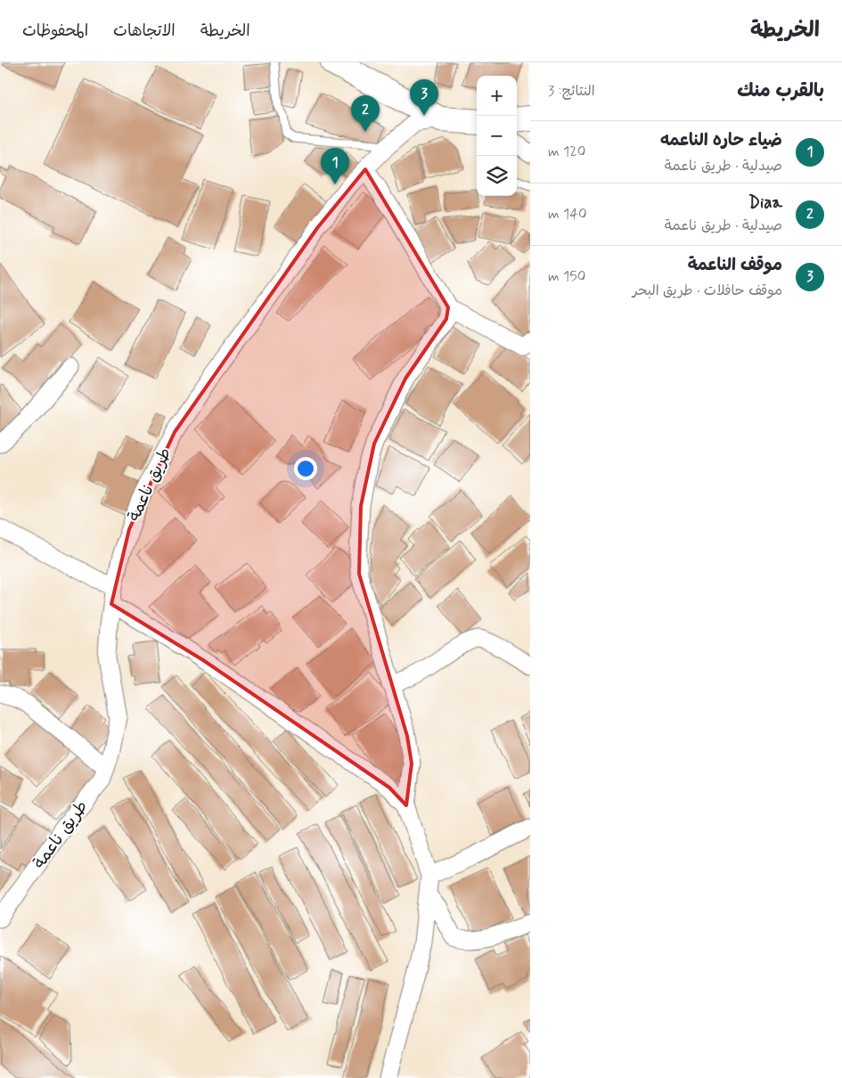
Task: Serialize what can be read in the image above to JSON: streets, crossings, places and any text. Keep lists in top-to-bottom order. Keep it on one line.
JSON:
{"streets":{"street":["طريق ناعمة"]},"page":{"header":"الخريطة","nav":["الخريطة","الاتجاهات","المحفوظات"],"heading":["بالقرب منك","النتائج: 3"],"map_buttons":["+","−"],"pins":["3","2","1"],"list":[{"mark":"1","name":"ضياء حاره الناعمه","note":"صيدلية · طريق ناعمة","value":"120 m"},{"mark":"2","name":"Diaa","note":"صيدلية · طريق ناعمة","value":"140 m"},{"mark":"3","name":"موقف الناعمة","note":"موقف حافلات · طريق البحر","value":"150 m"}]}}
